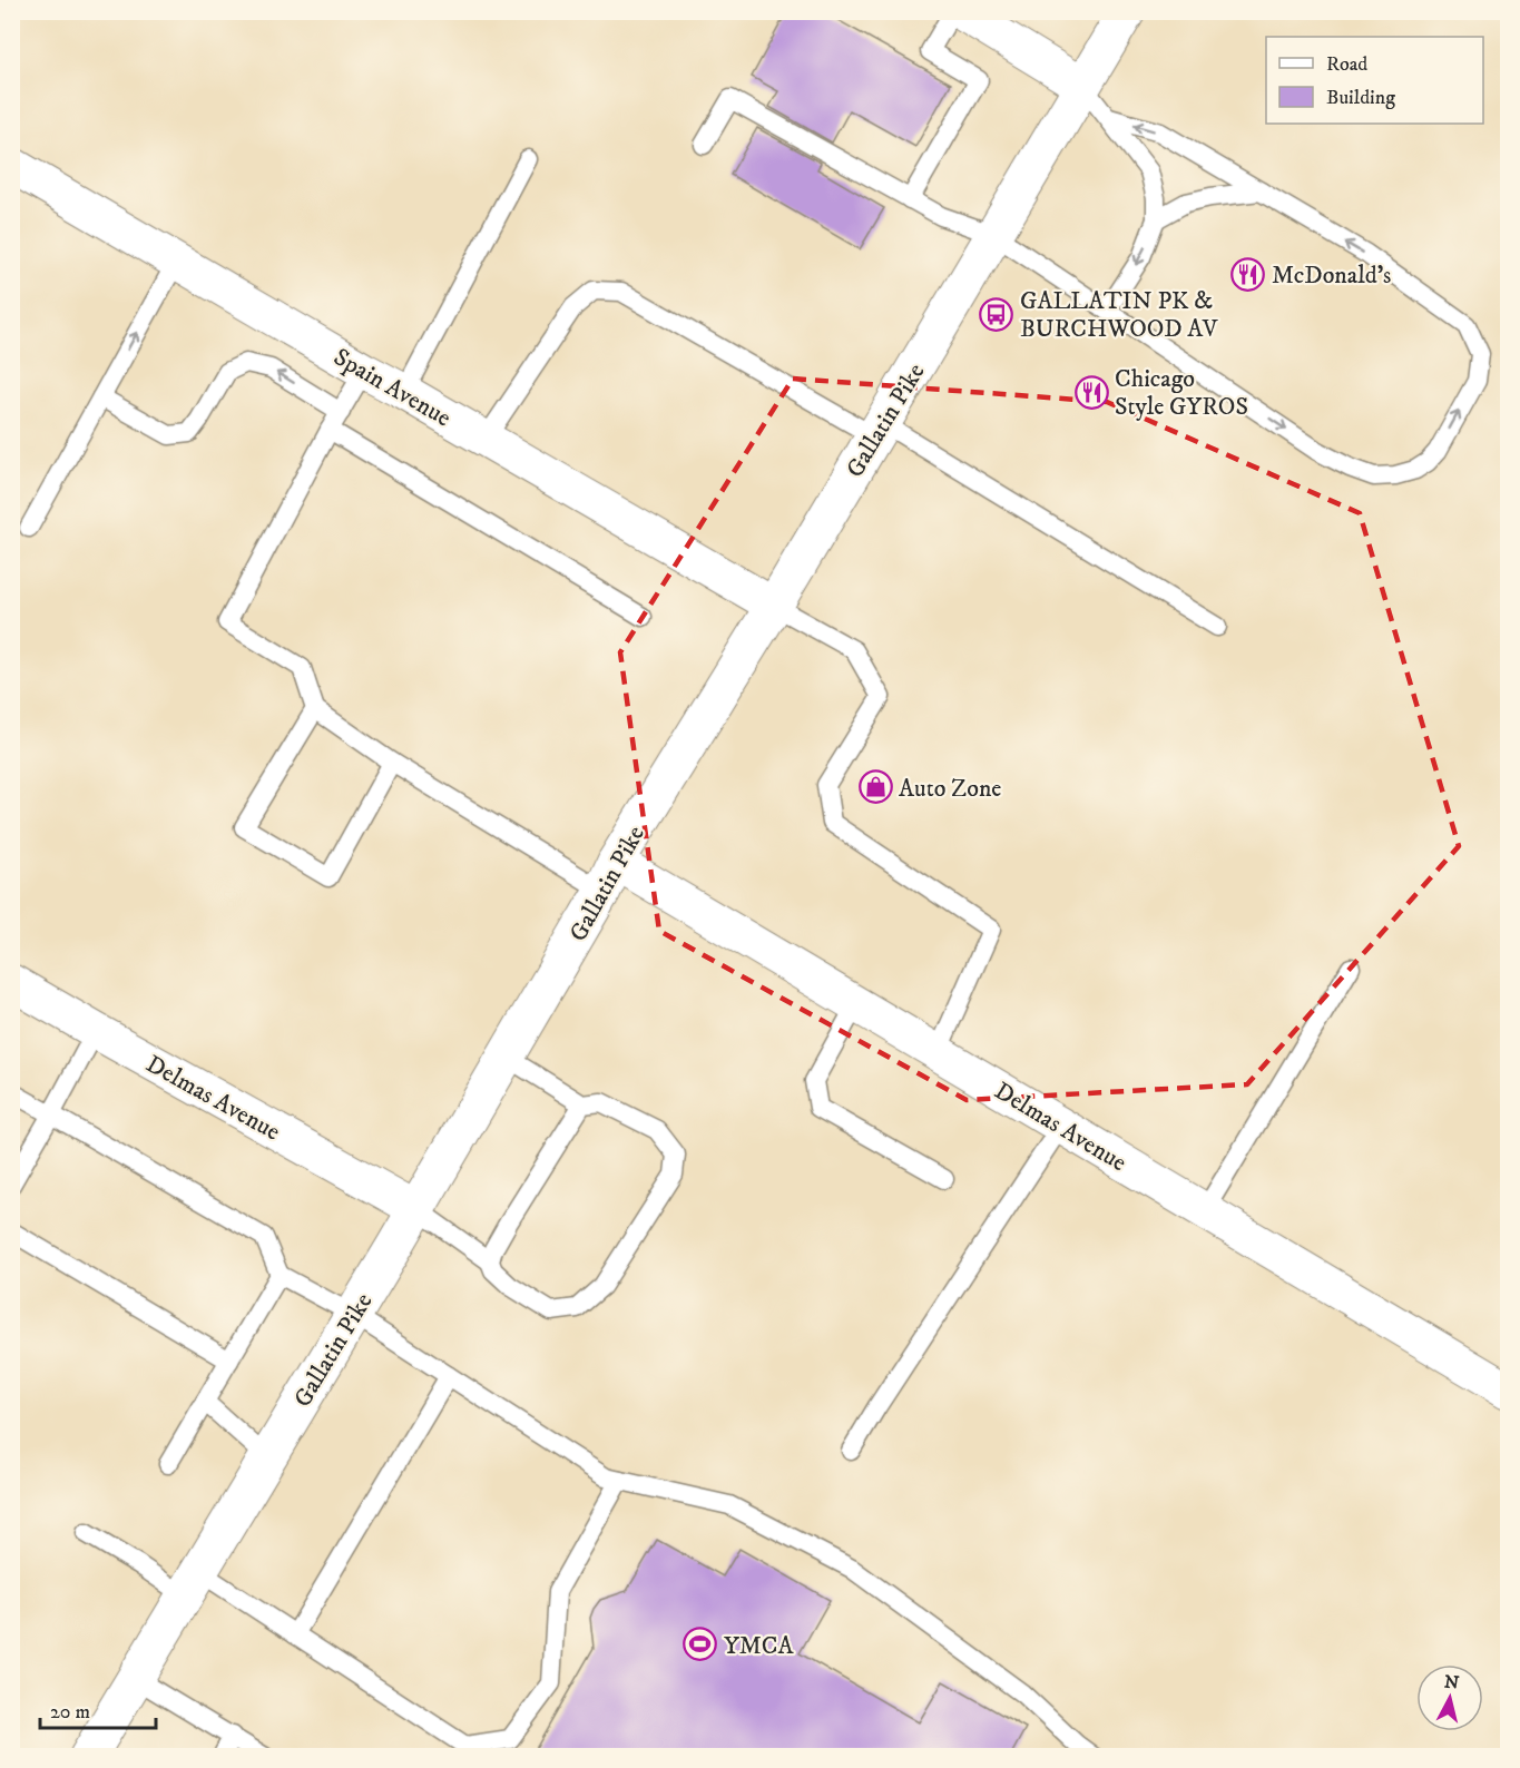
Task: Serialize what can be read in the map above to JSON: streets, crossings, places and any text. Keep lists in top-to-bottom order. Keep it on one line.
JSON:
{"streets":{"main road":["Gallatin Pike"],"street":["Spain Avenue","Delmas Avenue"]},"crossings":[["Spain Avenue","Gallatin Pike"],["Gallatin Pike","Delmas Avenue"]],"places":{"restaurant":["McDonald's","Chicago Style GYROS"],"bus stop":["GALLATIN PK & BURCHWOOD AV"],"shop":["Auto Zone"],"sports":["YMCA"]},"legend":["Road","Building"],"scale_bar":"20 m","north":"top"}
